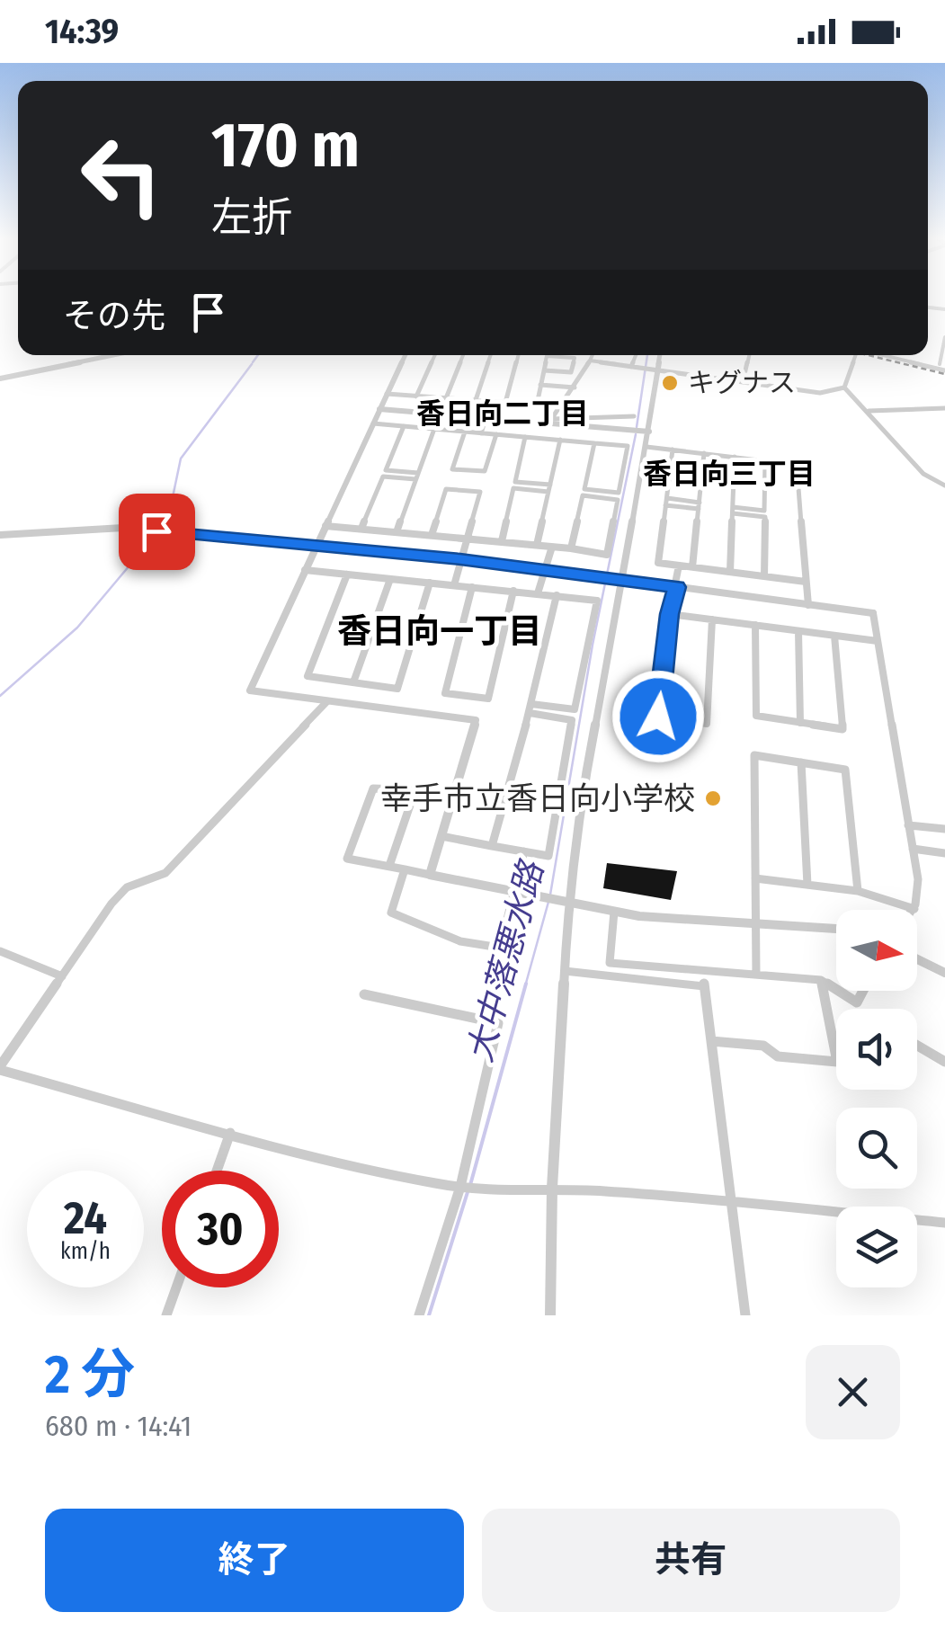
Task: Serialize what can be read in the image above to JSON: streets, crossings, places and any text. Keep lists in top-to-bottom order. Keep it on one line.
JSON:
{"districts":["香日向二丁目","香日向三丁目","香日向一丁目"],"water":["大中落悪水路"],"places":["キグナス","幸手市立香日向小学校"],"north":"right","page":{"status":"14:39","turn":["170 m","左折"],"then":"その先","speed":"24 km/h","limit":"30","heading":["2 分","680 m · 14:41"],"buttons":["終了","共有"]}}
